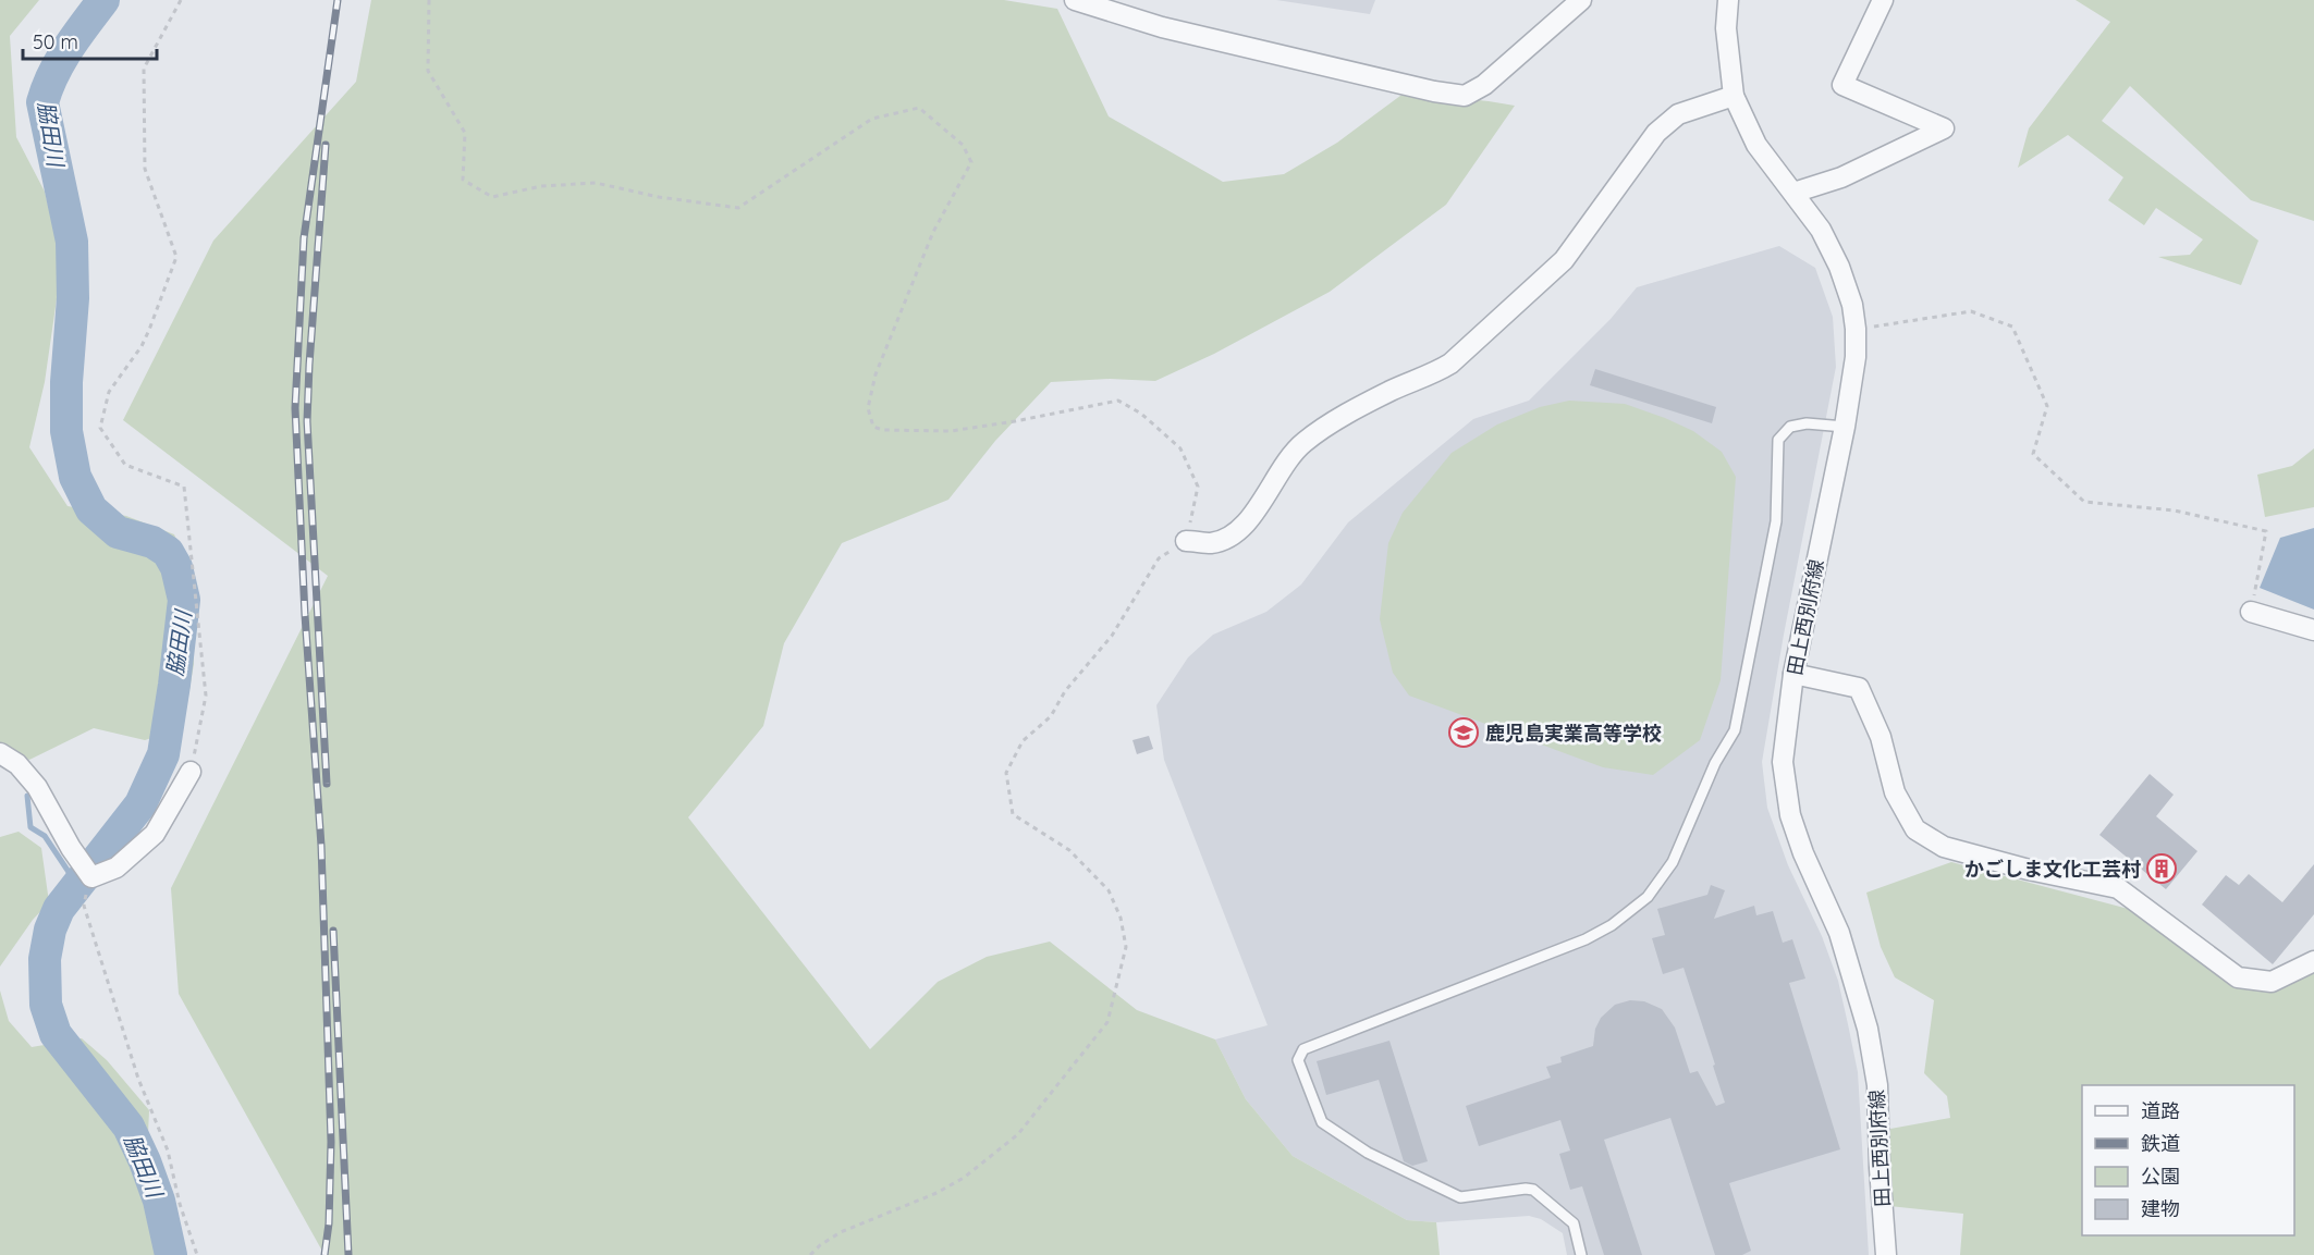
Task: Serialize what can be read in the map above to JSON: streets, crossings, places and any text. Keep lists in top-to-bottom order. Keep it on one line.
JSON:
{"streets":{"street":["田上西別府線"]},"water":["脇田川"],"places":{"school or university":["鹿児島実業高等学校"],"building":["かごしま文化工芸村"]},"legend":["道路","鉄道","公園","建物"],"scale_bar":"50 m"}
